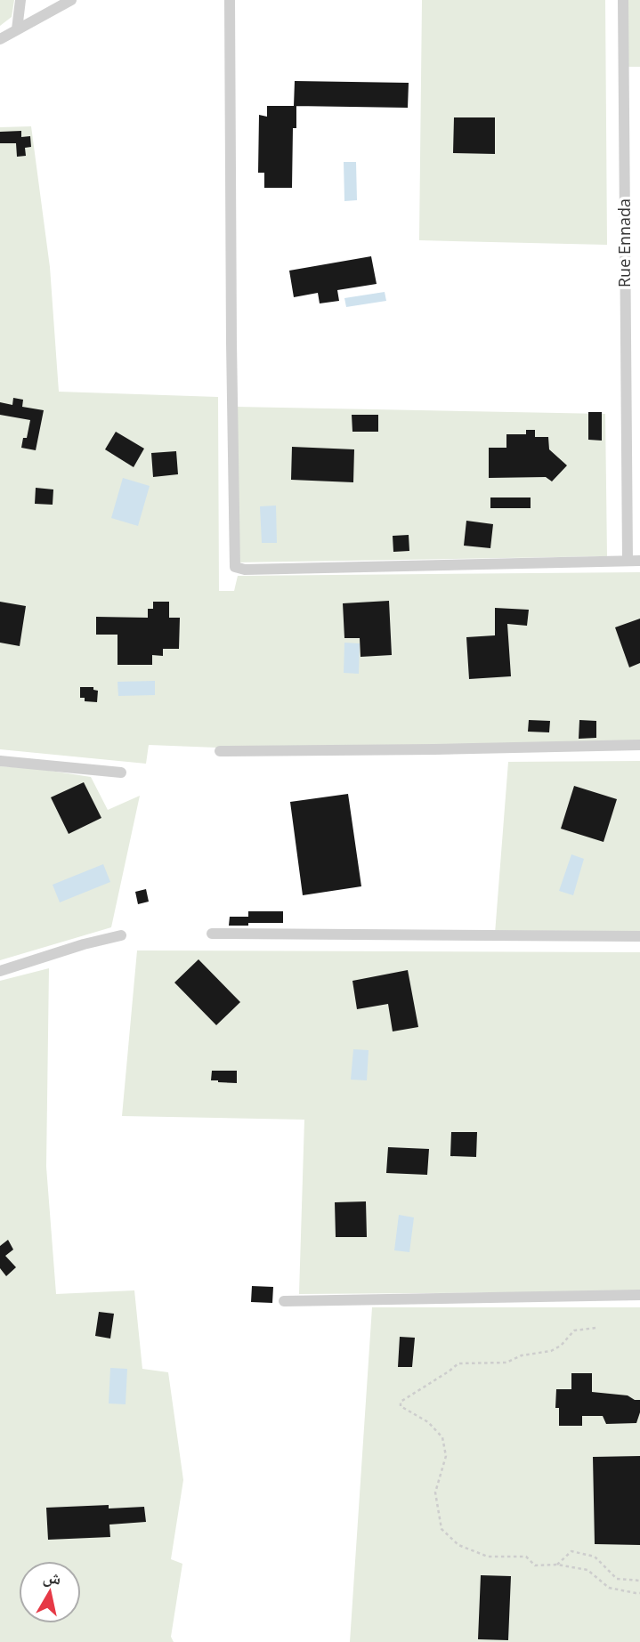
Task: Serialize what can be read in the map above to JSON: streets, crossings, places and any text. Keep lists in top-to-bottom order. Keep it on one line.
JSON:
{"streets":{"street":["Rue Ennada"]},"north":"top"}
